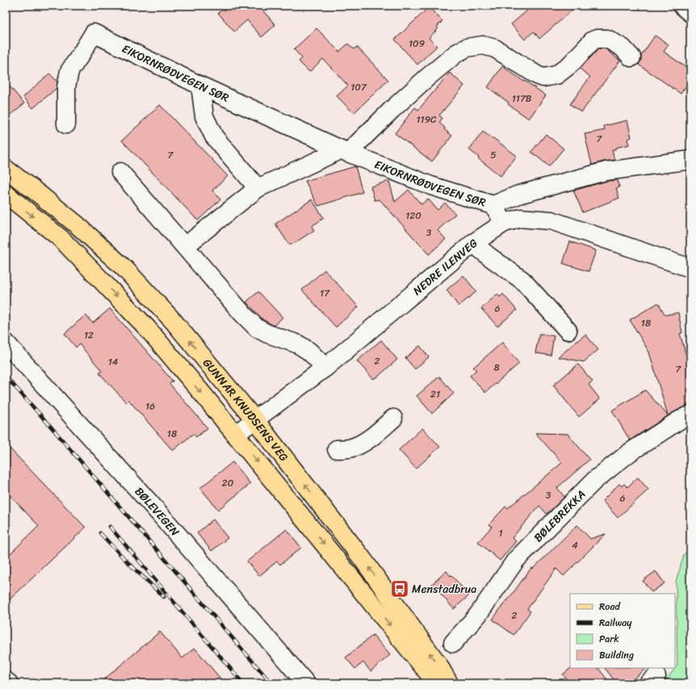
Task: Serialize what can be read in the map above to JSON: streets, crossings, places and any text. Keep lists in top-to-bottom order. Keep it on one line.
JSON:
{"streets":{"main road":["GUNNAR KNUDSENS VEG"],"street":["EIKORNRØDVEGEN SØR","NEDRE ILENVEG","BØLEVEGEN","BØLEBREKKA"]},"crossings":[["EIKORNRØDVEGEN SØR","NEDRE ILENVEG"],["NEDRE ILENVEG","GUNNAR KNUDSENS VEG"]],"places":{"bus stop":["Menstadbrua"]},"house_numbers":["109","107","117B","119C","7","7","5","120","3","17","6","18","12","2","14","8","7","21","16","18","20","3","6","1","4","2"],"legend":["Road","Railway","Park","Building"]}
